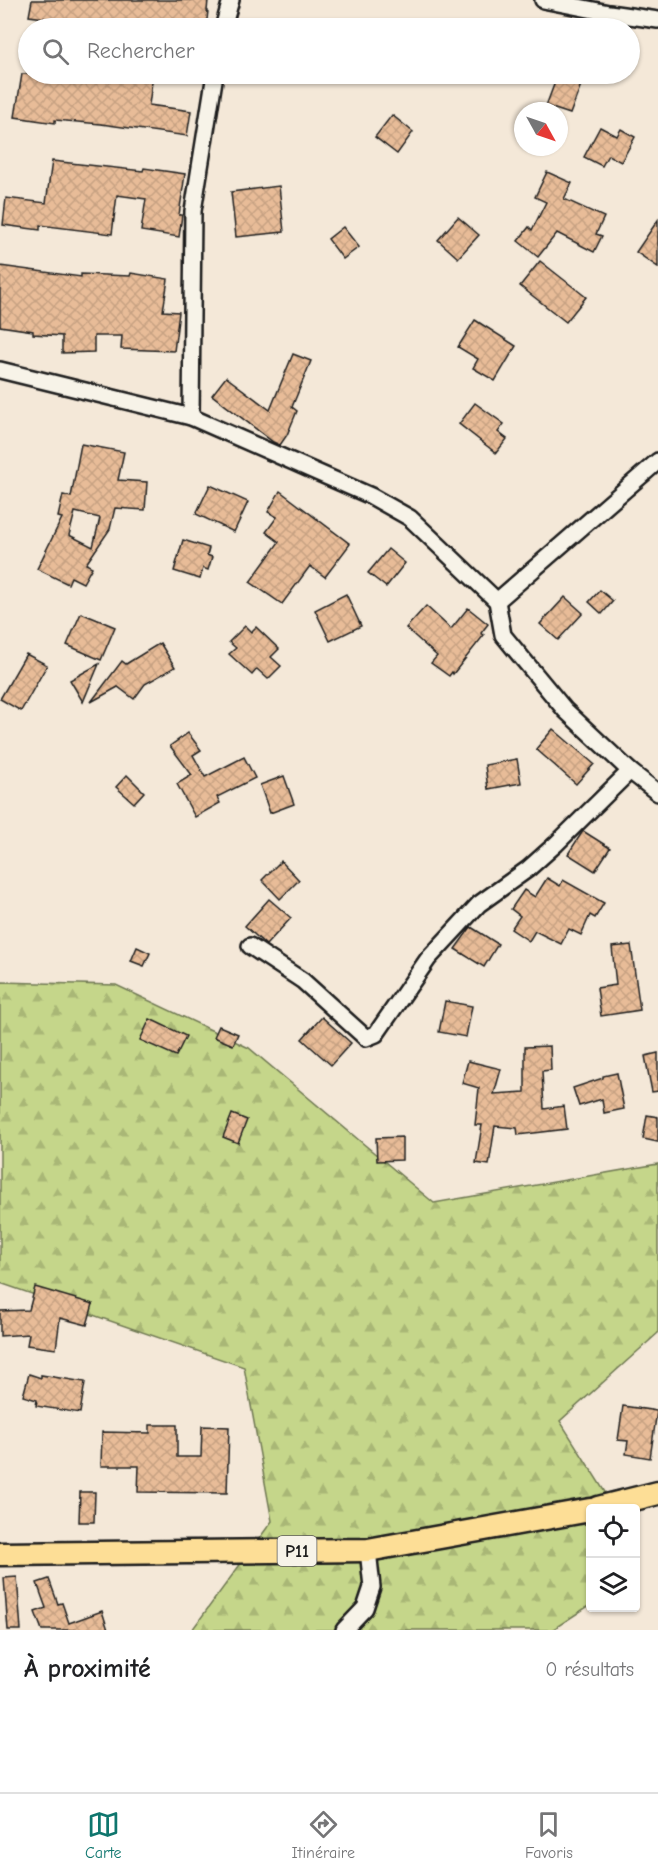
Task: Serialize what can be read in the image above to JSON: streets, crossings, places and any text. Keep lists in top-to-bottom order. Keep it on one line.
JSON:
{"streets":{"main road":["P11"]},"north":"bottom right","page":{"search":"Rechercher","heading":["À proximité","0 résultats"],"nav":["Carte","Itinéraire","Favoris"]}}
